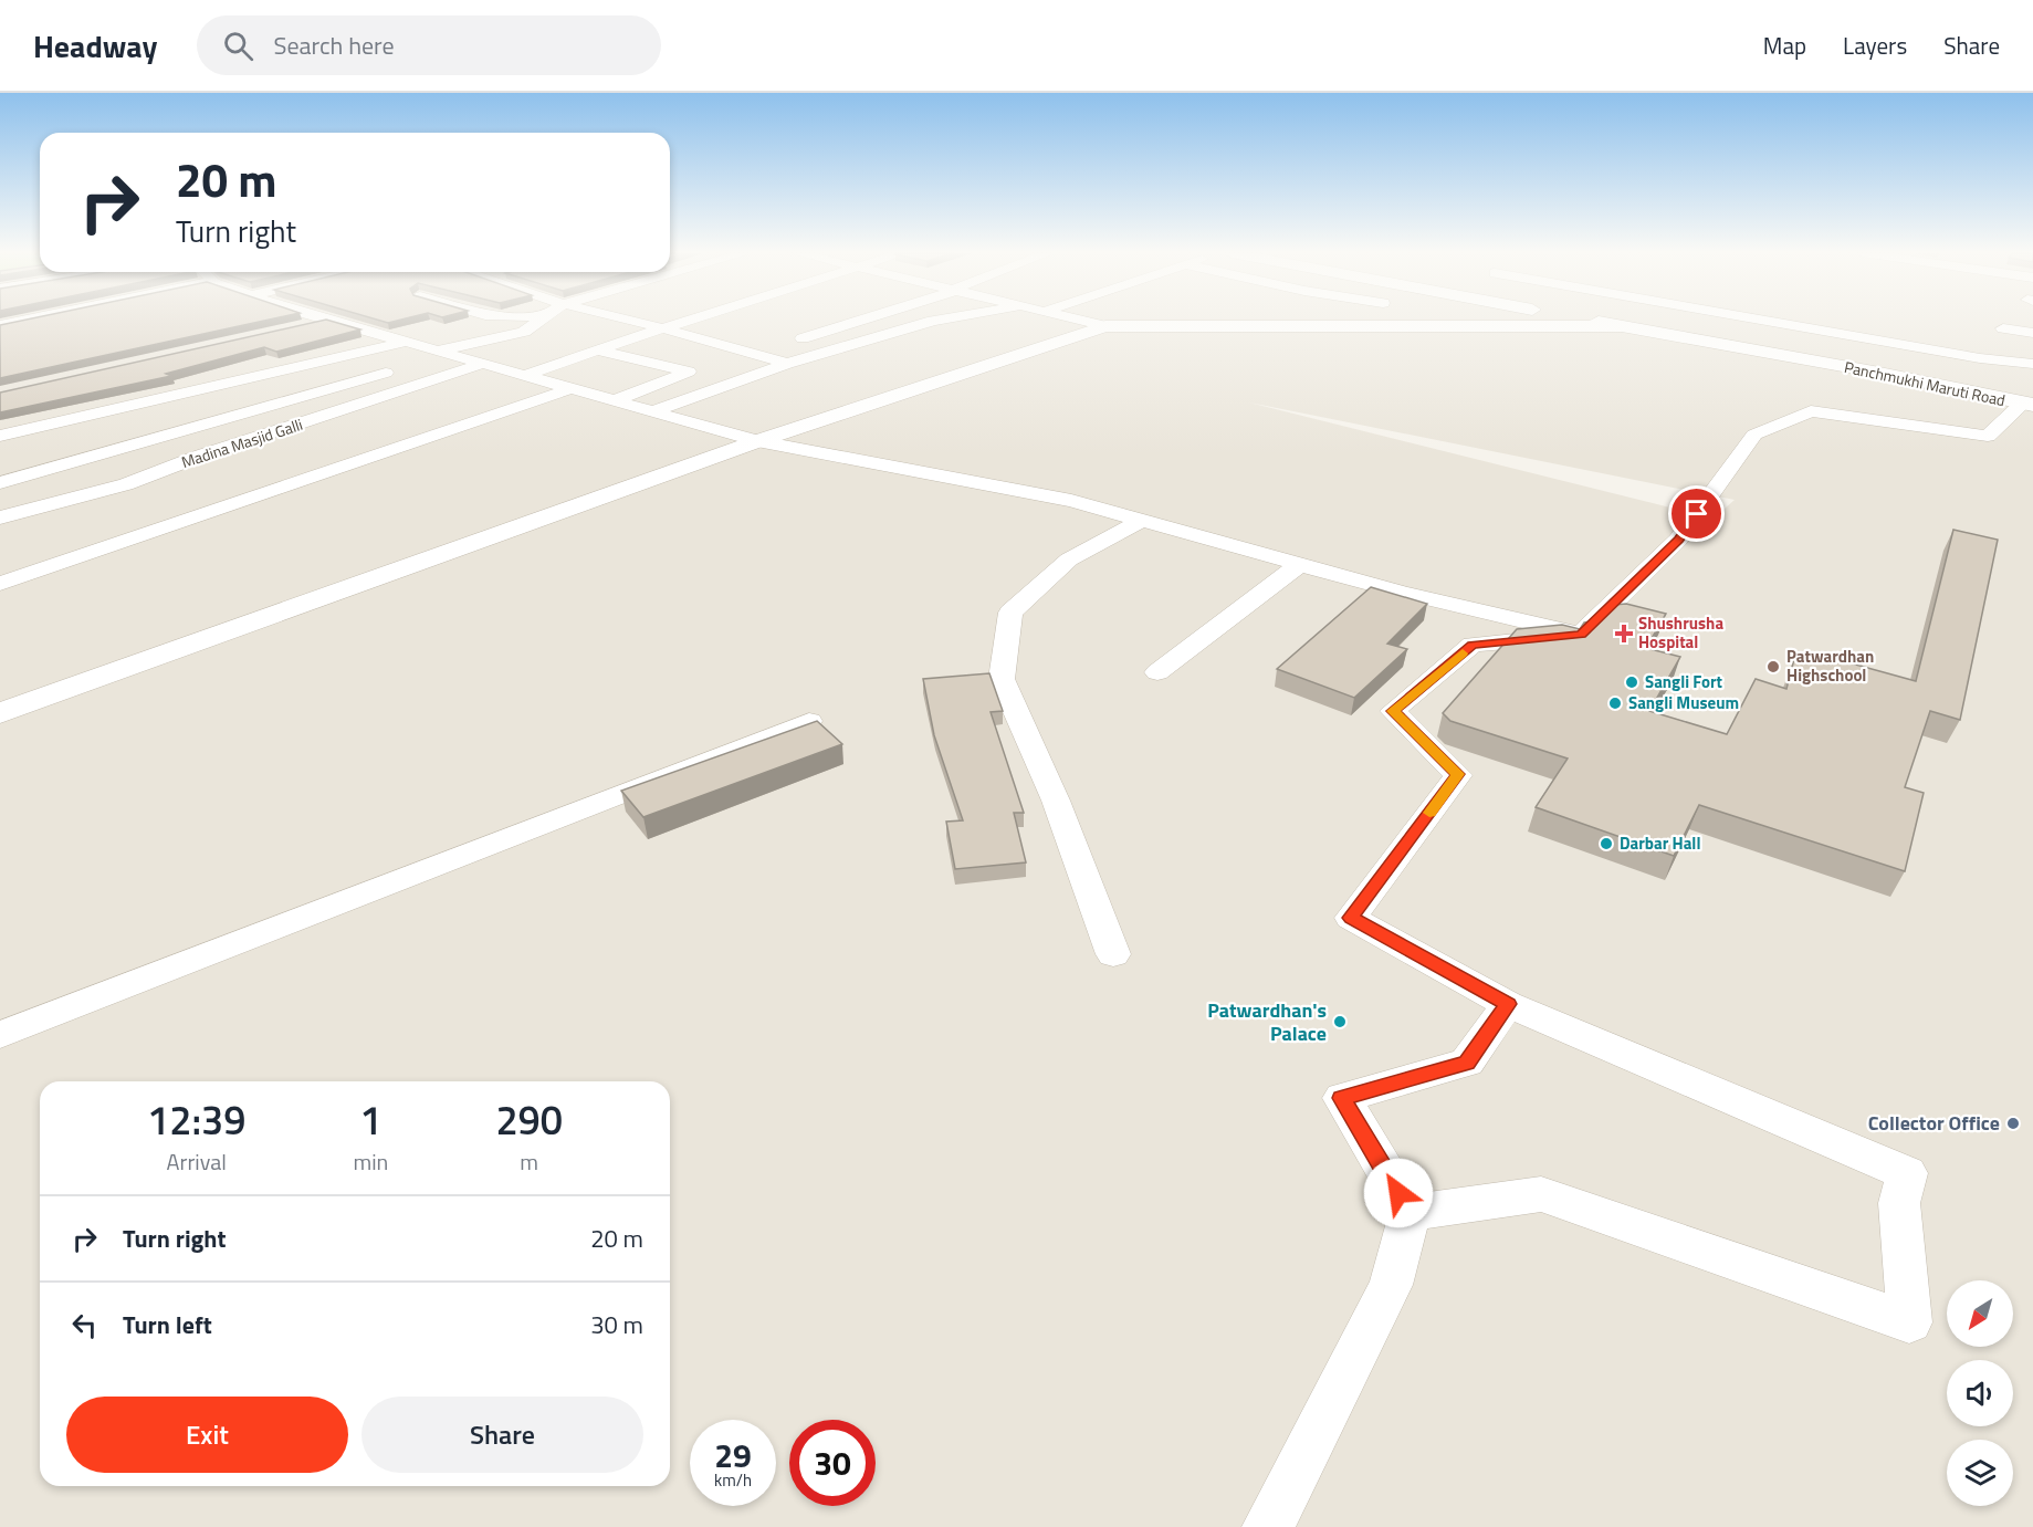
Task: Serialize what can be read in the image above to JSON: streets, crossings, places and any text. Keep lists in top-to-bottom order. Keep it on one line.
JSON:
{"streets":{"street":["Panchmukhi Maruti Road","Madina Masjid Galli"]},"places":{"health":["Shushrusha Hospital"],"other":["Patwardhan Highschool","Sangli Fort","Sangli Museum","Darbar Hall","Patwardhan's Palace","Collector Office"]},"north":"bottom left","page":{"header":"Headway","search":"Search here","nav":["Map","Layers","Share"],"turn":["20 m","Turn right"],"eta":["12:39","Arrival","1","min","290","m"],"list":[{"name":"Turn right","value":"20 m"},{"name":"Turn left","value":"30 m"}],"buttons":["Exit","Share"],"speed":"29 km/h","limit":"30"}}
